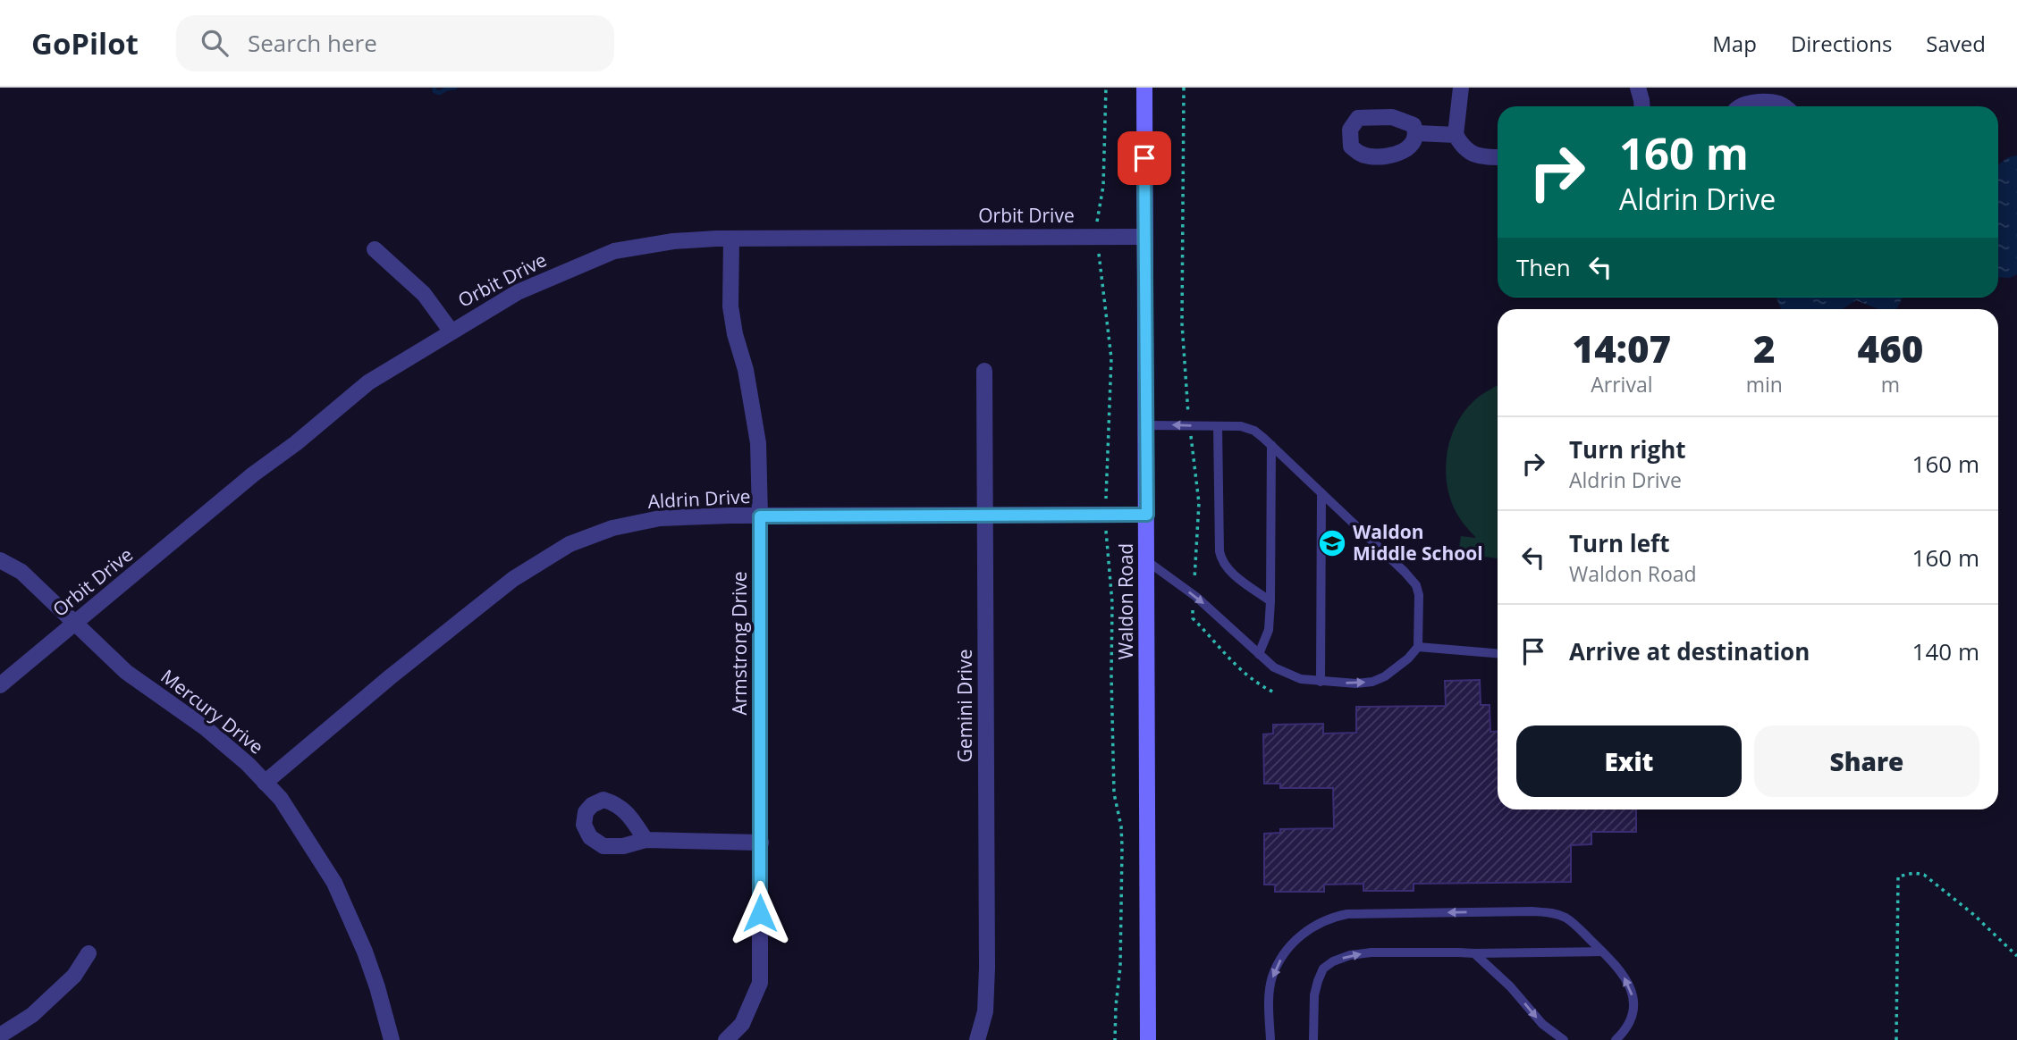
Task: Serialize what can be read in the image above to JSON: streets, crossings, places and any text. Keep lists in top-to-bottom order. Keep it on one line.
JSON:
{"streets":{"street":["Orbit Drive","Aldrin Drive","Waldon Road","Armstrong Drive","Gemini Drive","Mercury Drive"]},"crossings":[["Orbit Drive","Waldon Road"],["Orbit Drive","Armstrong Drive"],["Orbit Drive","Mercury Drive"],["Aldrin Drive","Waldon Road"],["Aldrin Drive","Armstrong Drive"],["Aldrin Drive","Gemini Drive"],["Aldrin Drive","Mercury Drive"]],"places":{"school or university":["Waldon Middle School"]},"page":{"header":"GoPilot","search":"Search here","nav":["Map","Directions","Saved"],"turn":["160 m","Aldrin Drive"],"then":"Then","eta":["14:07","Arrival","2","min","460","m"],"list":[{"name":"Turn right","note":"Aldrin Drive","value":"160 m"},{"name":"Turn left","note":"Waldon Road","value":"160 m"},{"name":"Arrive at destination","value":"140 m"}],"buttons":["Exit","Share"]}}
